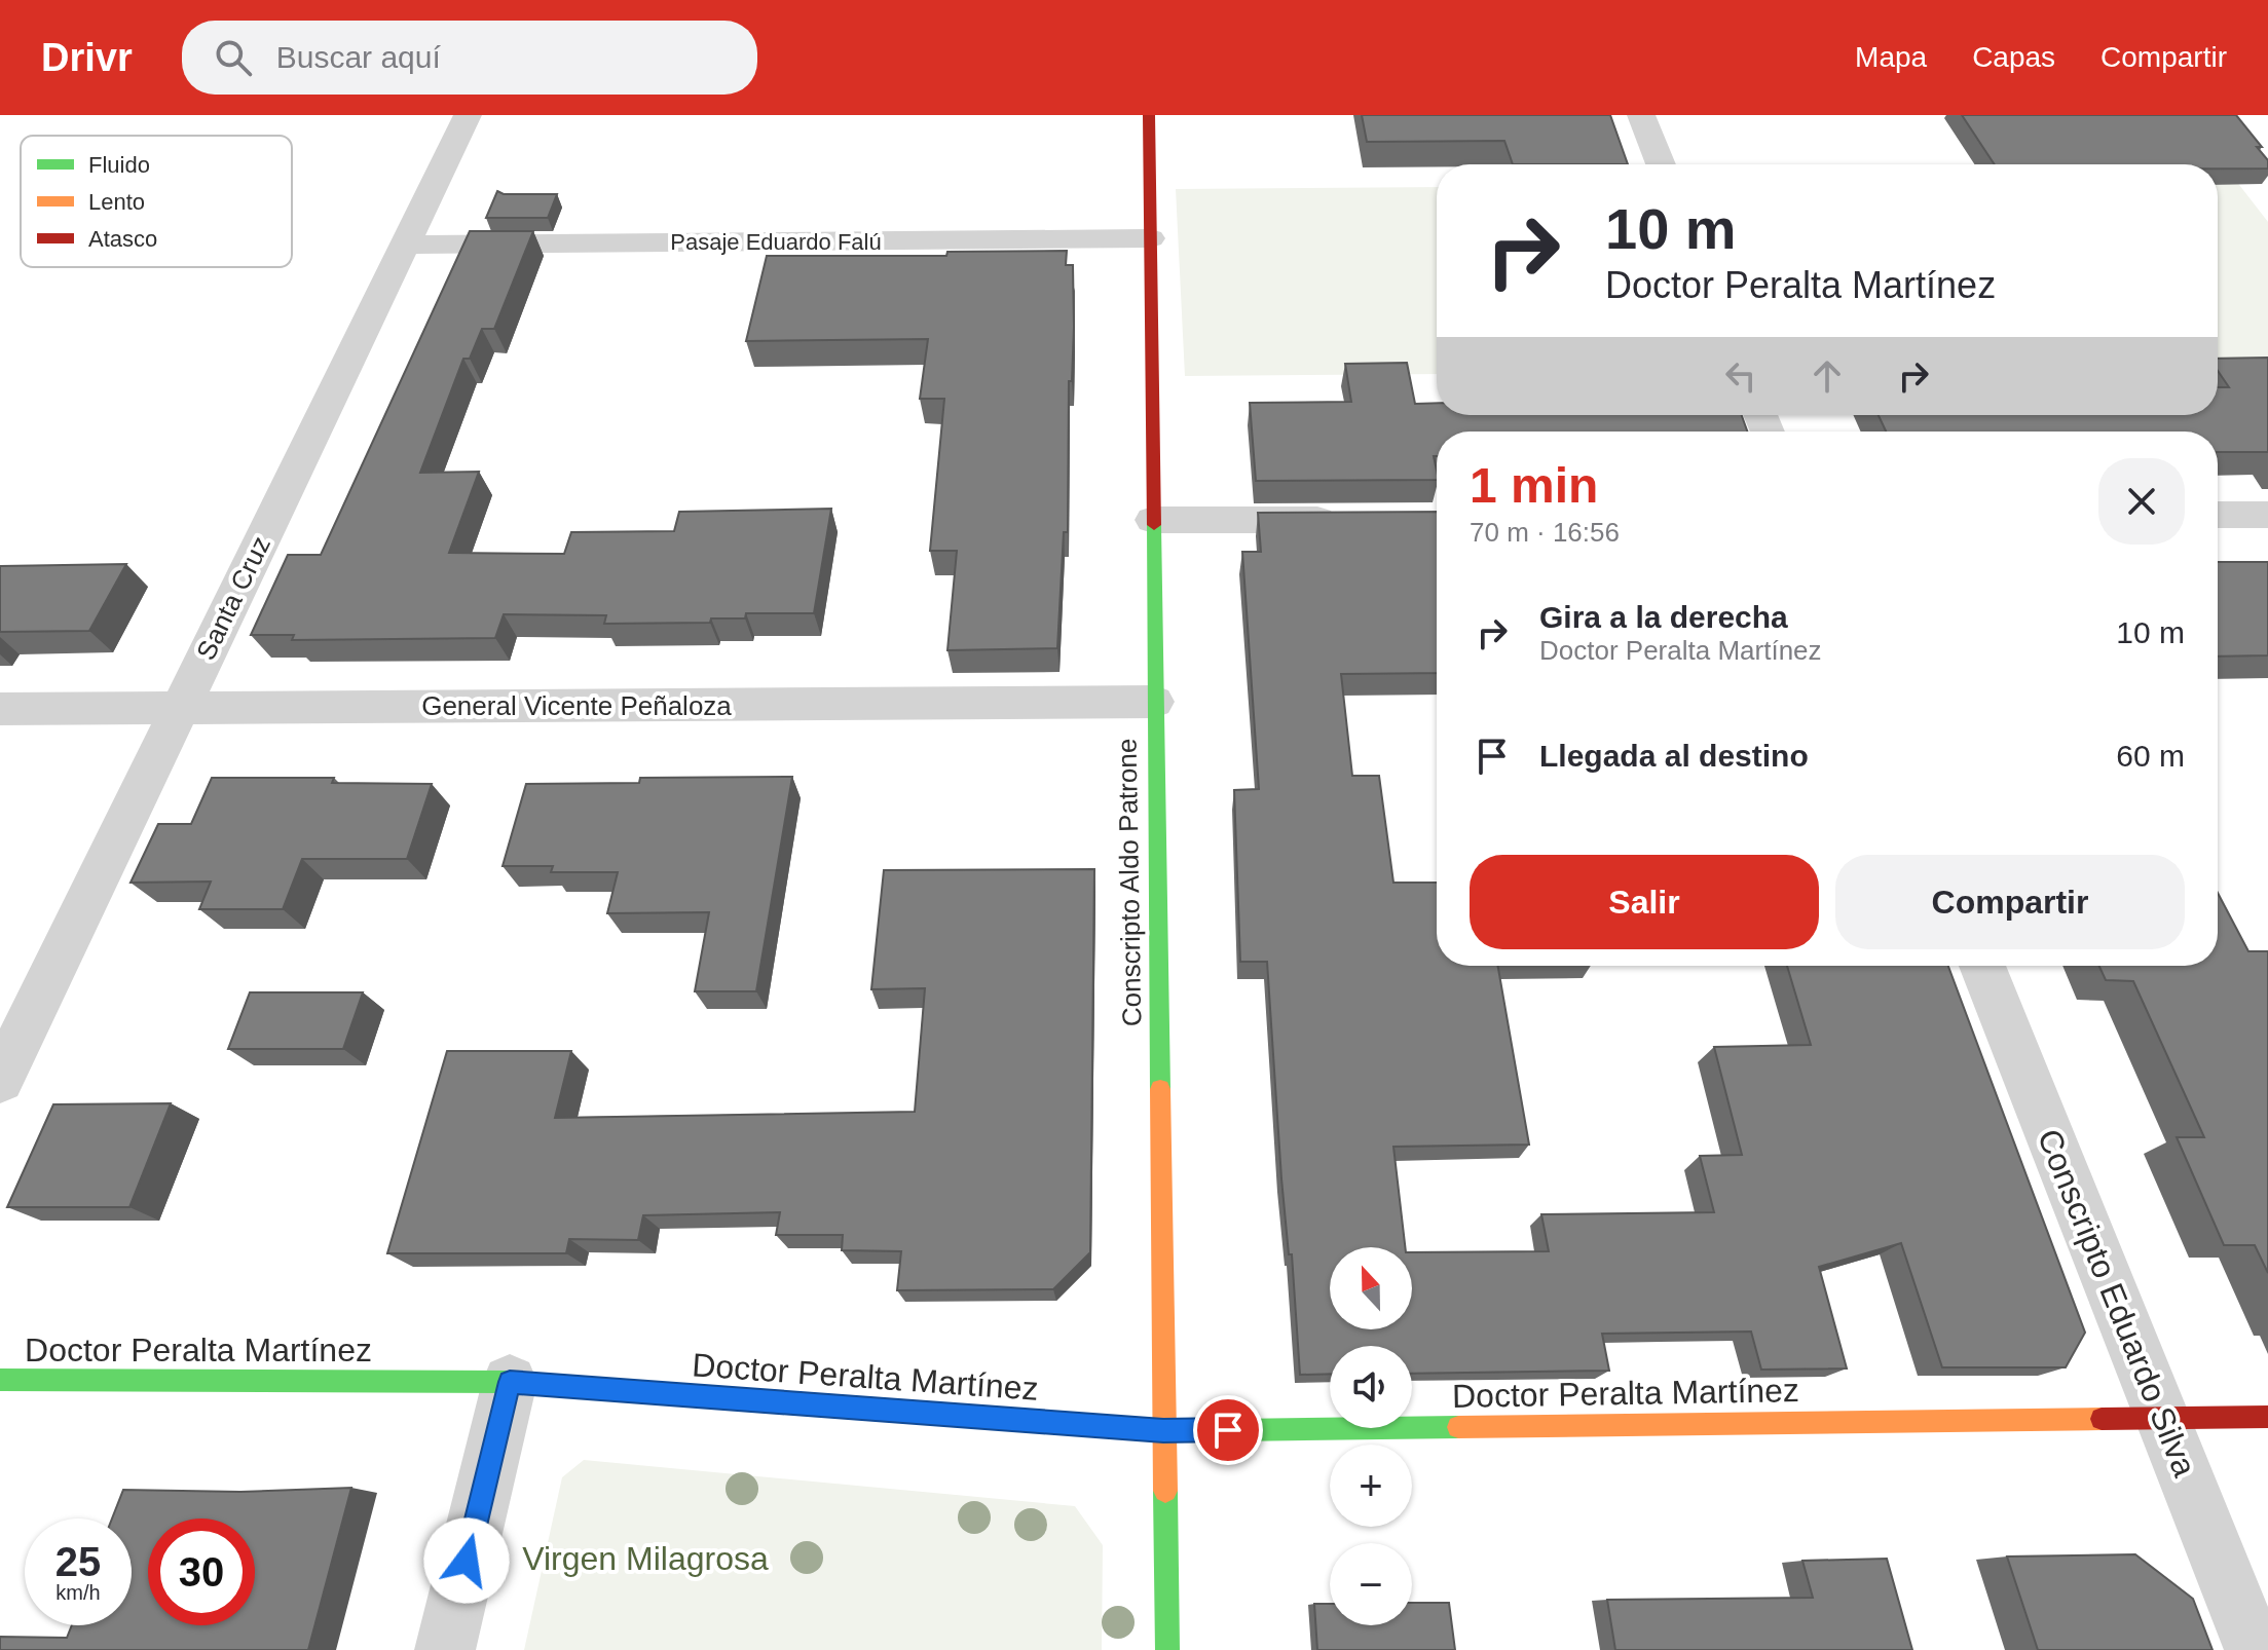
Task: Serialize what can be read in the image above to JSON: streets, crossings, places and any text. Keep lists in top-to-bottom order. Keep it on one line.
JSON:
{"streets":{"street":["Pasaje Eduardo Falú","Santa Cruz","General Vicente Peñaloza","Conscripto Aldo Patrone","Conscripto Eduardo Silva","Doctor Peralta Martínez"]},"crossings":[["Pasaje Eduardo Falú","Santa Cruz"],["Pasaje Eduardo Falú","Conscripto Aldo Patrone"],["Santa Cruz","General Vicente Peñaloza"],["General Vicente Peñaloza","Conscripto Aldo Patrone"],["Conscripto Aldo Patrone","Doctor Peralta Martínez"],["Conscripto Eduardo Silva","Doctor Peralta Martínez"]],"parks":["Virgen Milagrosa"],"legend":["Fluido","Lento","Atasco"],"north":"top","page":{"header":"Drivr","search":"Buscar aquí","nav":["Mapa","Capas","Compartir"],"turn":["10 m","Doctor Peralta Martínez"],"heading":["1 min","70 m · 16:56"],"list":[{"name":"Gira a la derecha","note":"Doctor Peralta Martínez","value":"10 m"},{"name":"Llegada al destino","value":"60 m"}],"buttons":["Salir","Compartir"],"map_buttons":["+","−"],"speed":"25 km/h","limit":"30"}}
